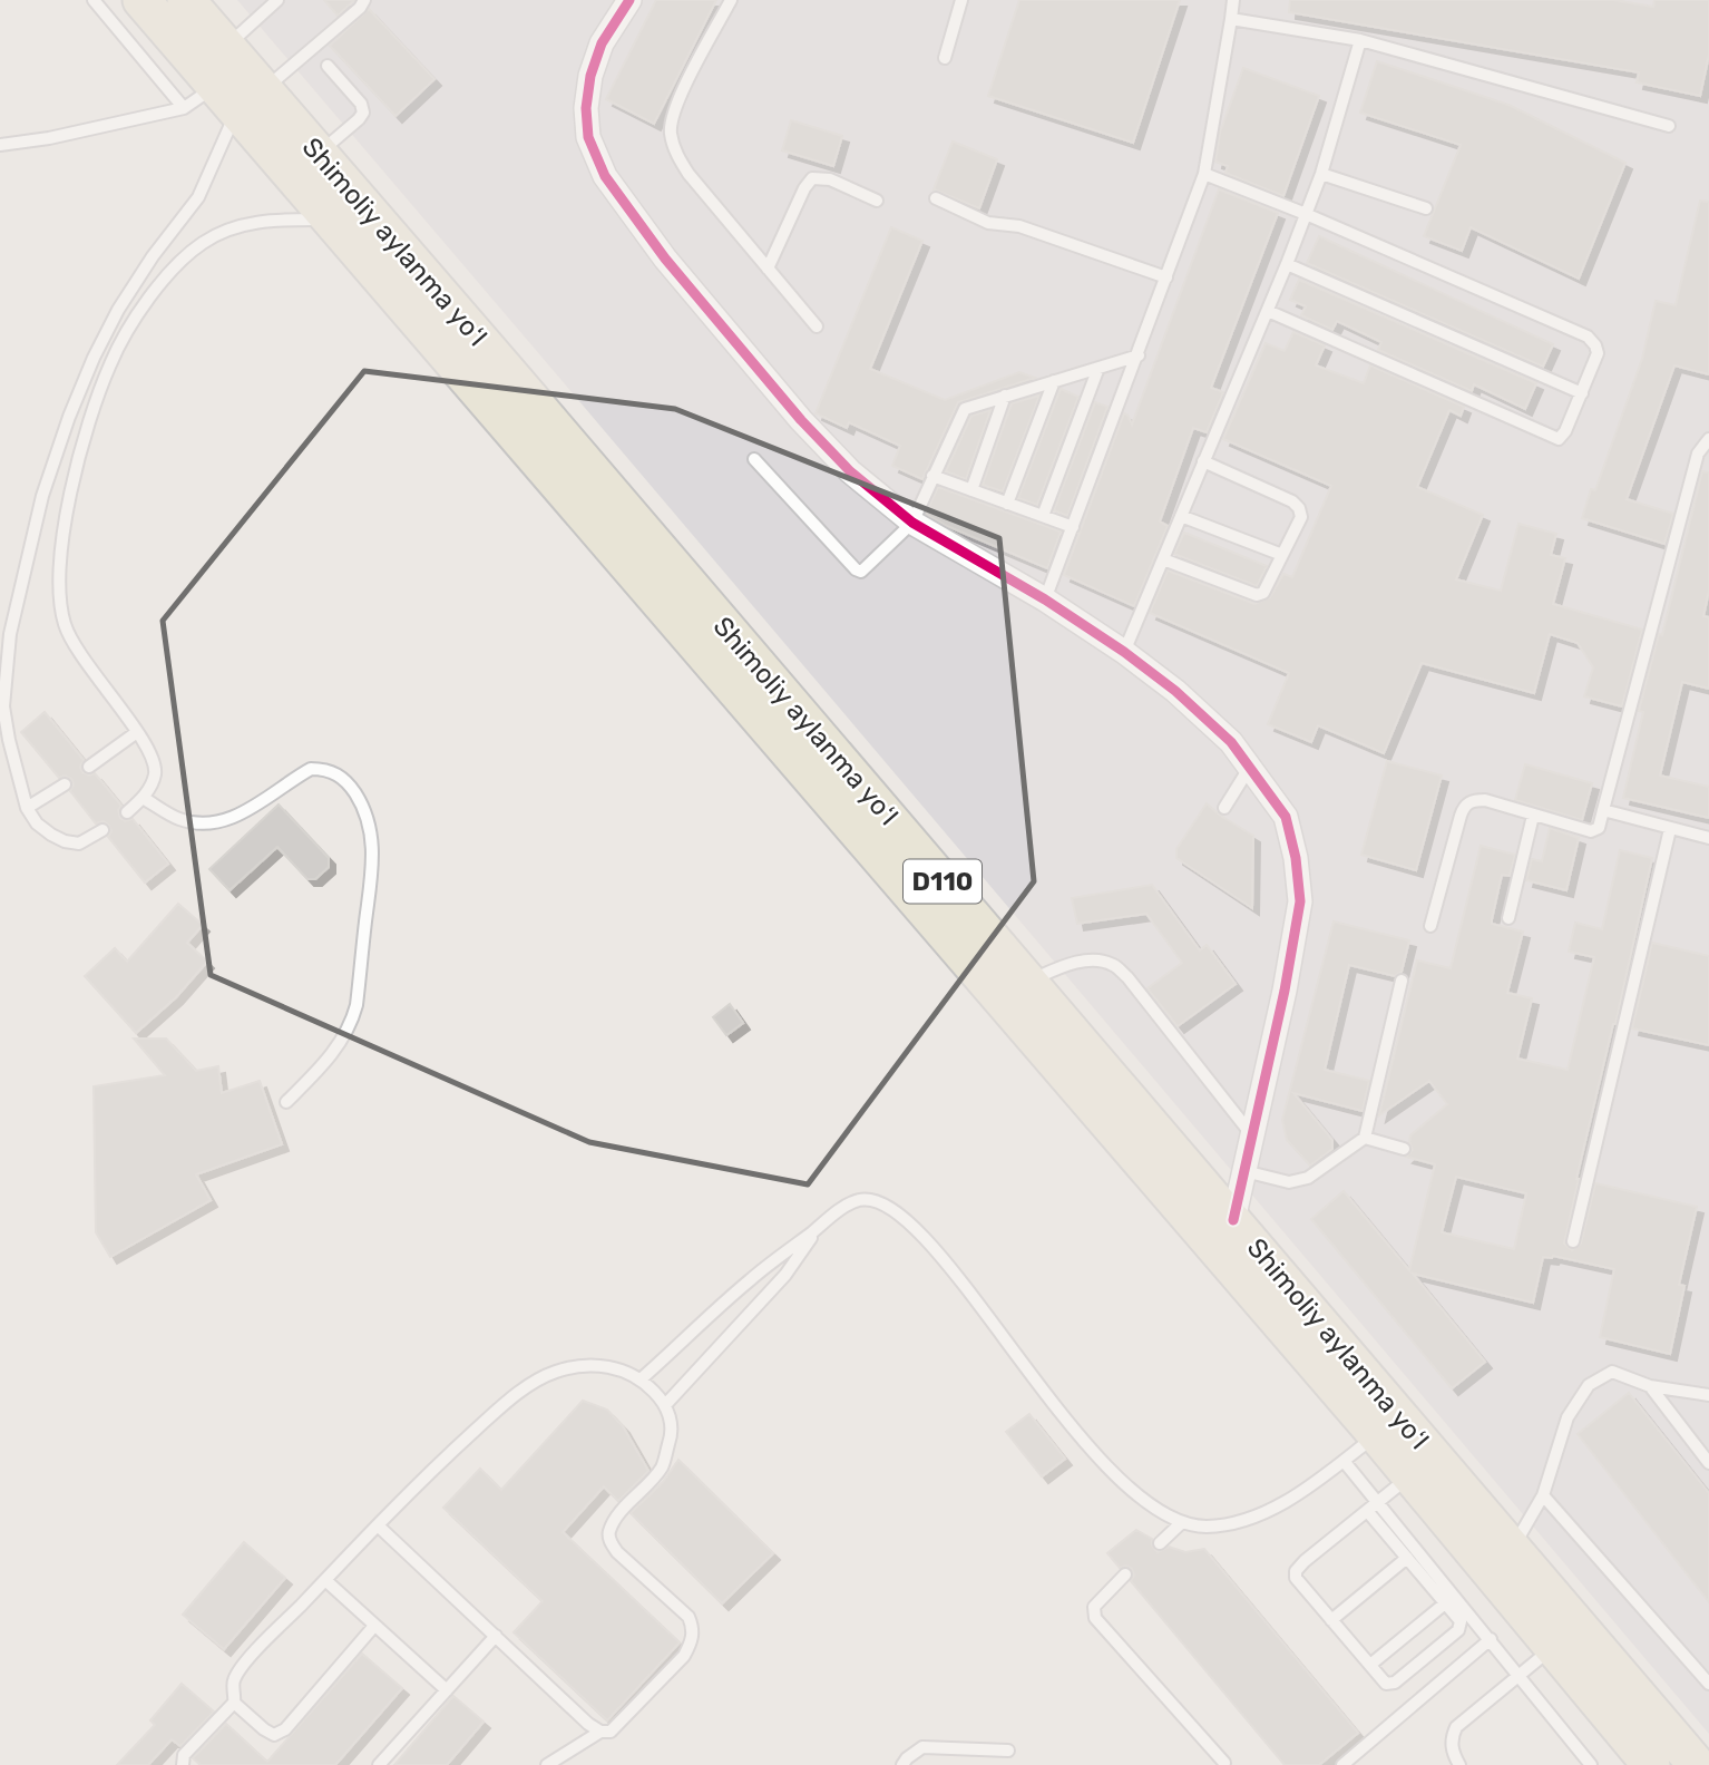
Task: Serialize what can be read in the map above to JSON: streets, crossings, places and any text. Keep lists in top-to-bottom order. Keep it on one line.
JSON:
{"streets":{"main road":["Shimoliy aylanma yoʻl","D110"]}}
